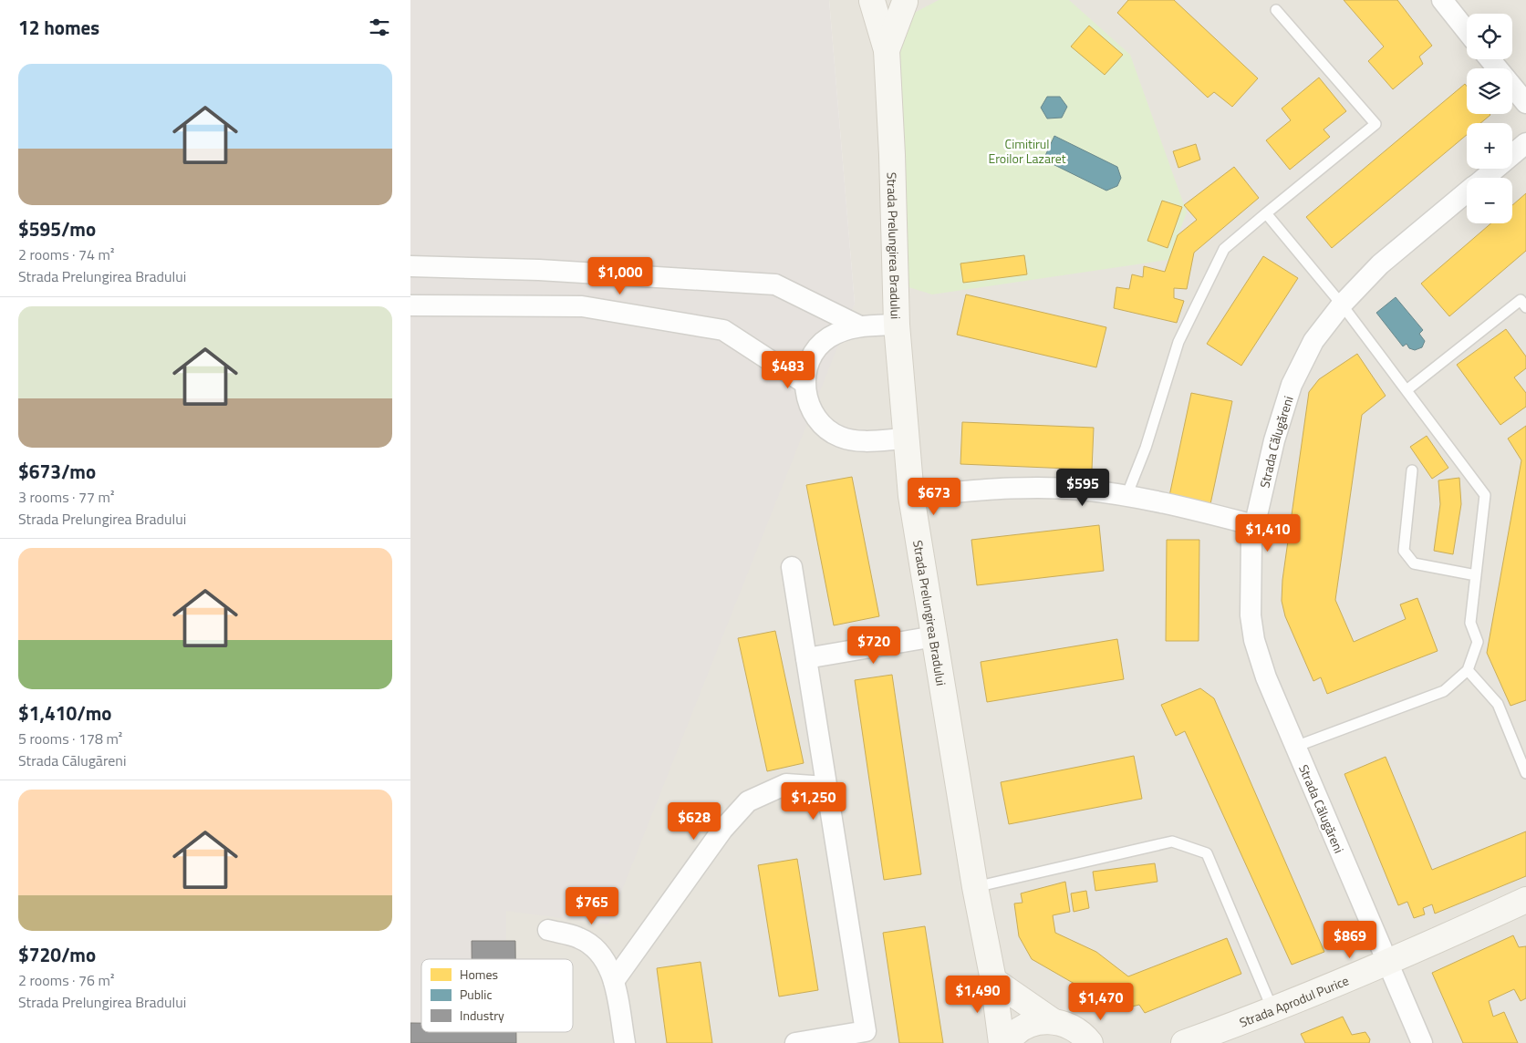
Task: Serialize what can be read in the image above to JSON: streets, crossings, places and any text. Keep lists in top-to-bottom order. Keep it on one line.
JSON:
{"streets":{"street":["Strada Prelungirea Bradului","Strada Călugăreni","Strada Aprodul Purice"]},"crossings":[["Strada Călugăreni","Strada Aprodul Purice"]],"parks":["Cimitirul Eroilor Lazaret"],"legend":["Homes","Public","Industry"],"page":{"heading":"12 homes","map_buttons":["+","−"],"list":[{"name":"$595/mo","note":"2 rooms · 74 m² · Strada Prelungirea Bradului"},{"name":"$673/mo","note":"3 rooms · 77 m² · Strada Prelungirea Bradului"},{"name":"$1,410/mo","note":"5 rooms · 178 m² · Strada Călugăreni"},{"name":"$720/mo","note":"2 rooms · 76 m² · Strada Prelungirea Bradului"}],"price":["$1,000","$483","$595","$673","$1,410","$720","$1,250","$628","$765","$869","$1,490","$1,470"]}}
